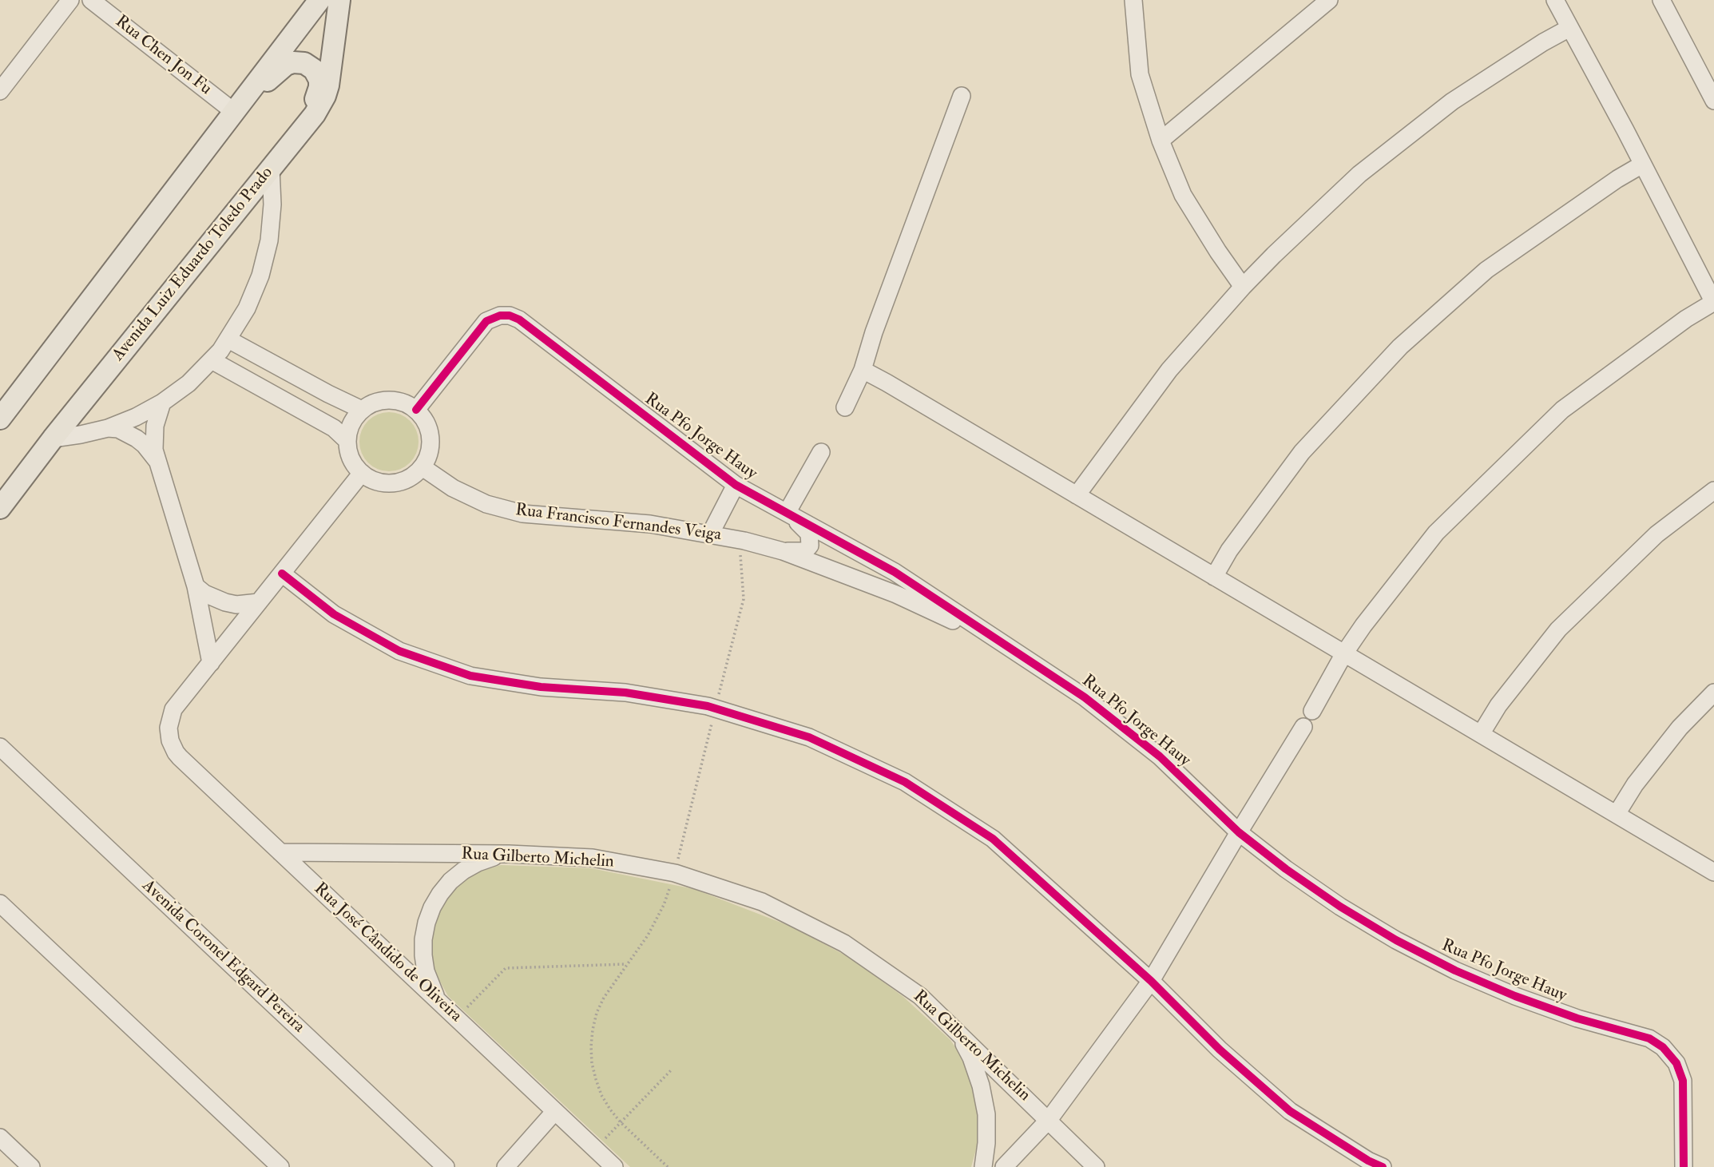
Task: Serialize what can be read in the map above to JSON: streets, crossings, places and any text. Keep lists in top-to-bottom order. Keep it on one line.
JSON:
{"streets":{"main road":["Avenida Luiz Eduardo Toledo Prado"],"street":["Rua Chen Jon Fu","Rua Pfo Jorge Hauy","Rua Francisco Fernandes Veiga","Rua Gilberto Michelin","Rua José Cândido de Oliveira","Avenida Coronel Edgard Pereira"]},"crossings":[["Rua Pfo Jorge Hauy","Rua Francisco Fernandes Veiga"],["Rua Gilberto Michelin","Rua José Cândido de Oliveira"]]}
